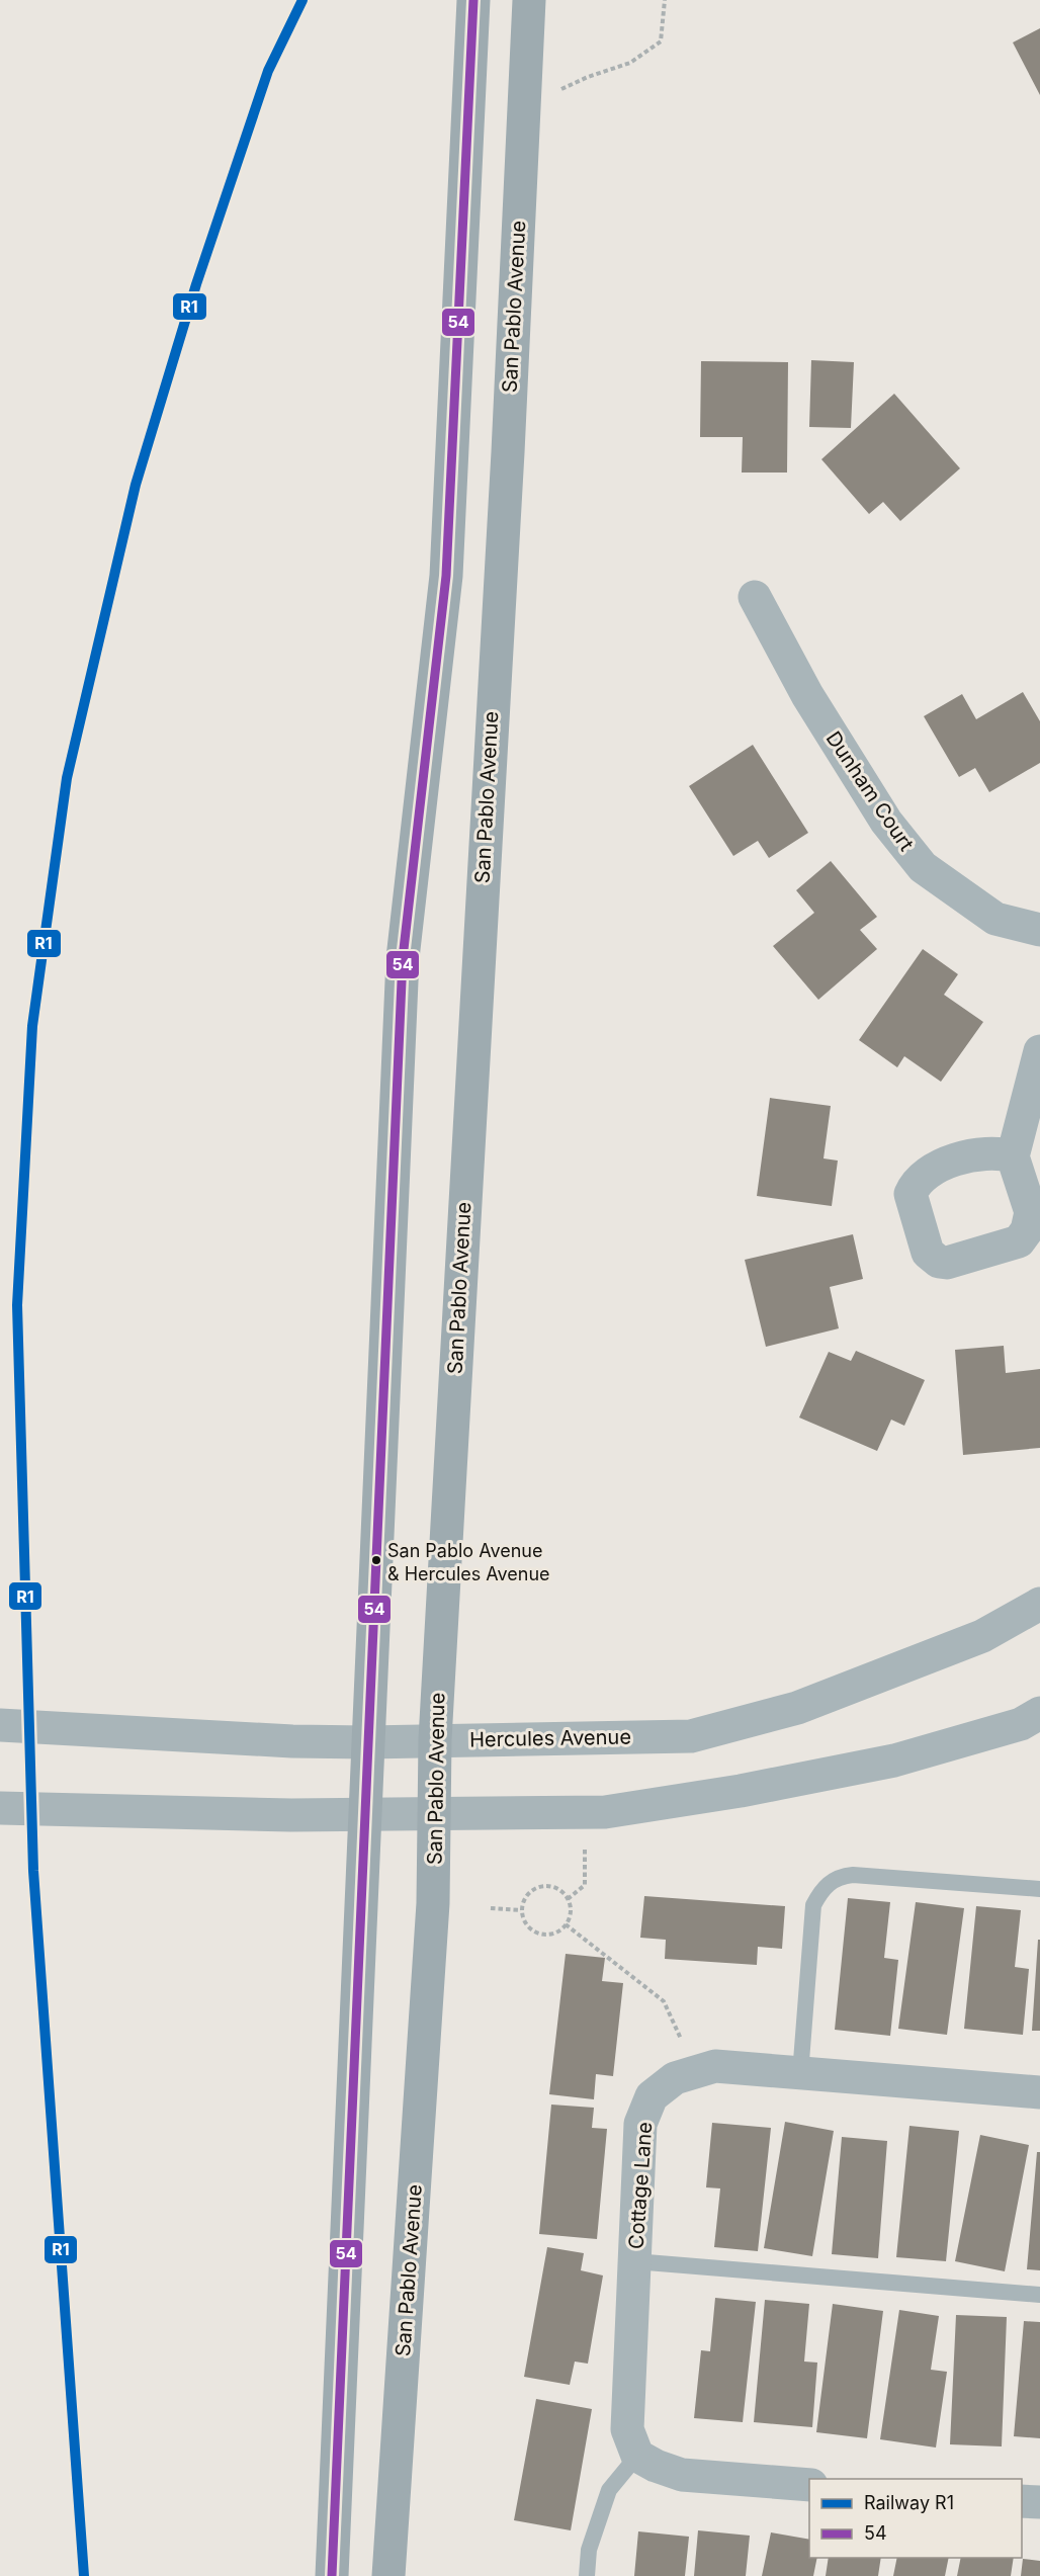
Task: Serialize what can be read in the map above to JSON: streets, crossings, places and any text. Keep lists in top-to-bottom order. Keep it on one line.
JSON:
{"streets":{"main road":["San Pablo Avenue"],"street":["Dunham Court","Hercules Avenue","Cottage Lane"]},"crossings":[["San Pablo Avenue","Hercules Avenue"]],"places":["San Pablo Avenue & Hercules Avenue"],"lines":["rail line R1","transit line 54"],"legend":["Railway R1","54"]}
